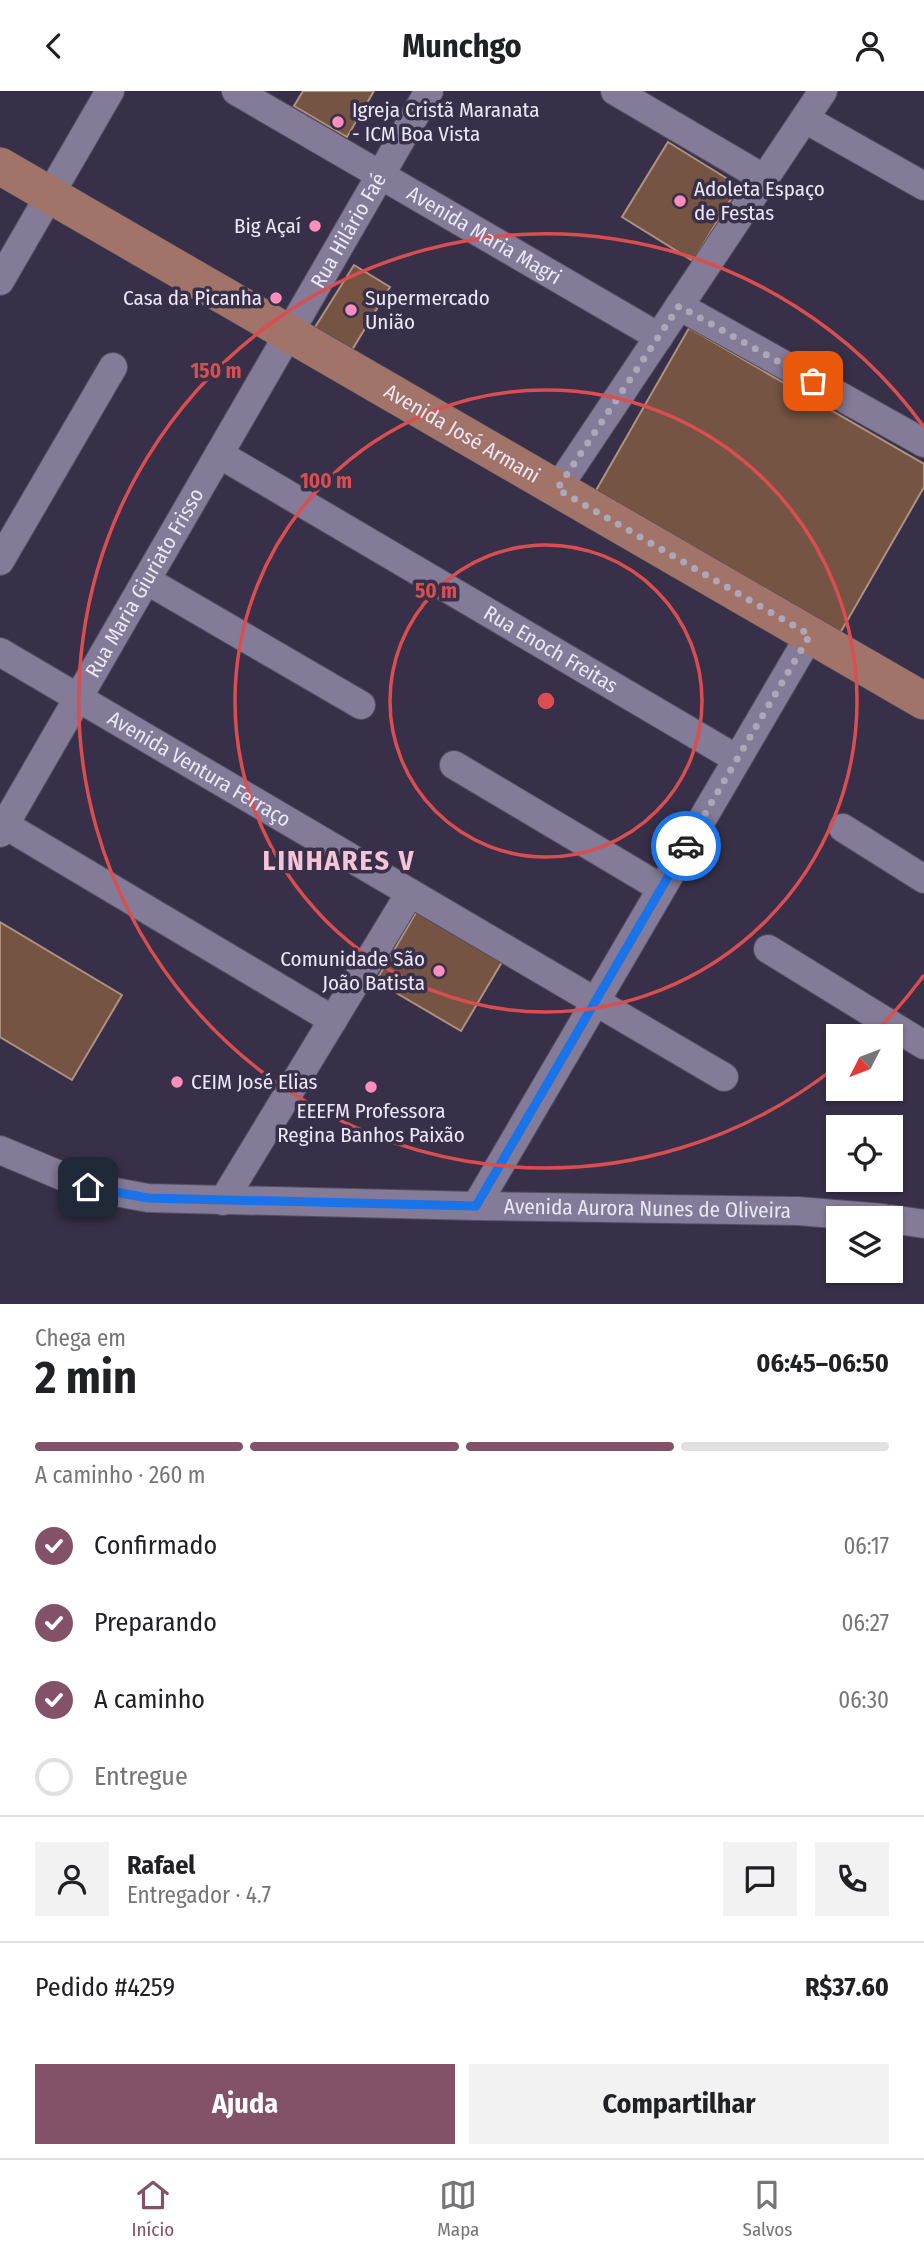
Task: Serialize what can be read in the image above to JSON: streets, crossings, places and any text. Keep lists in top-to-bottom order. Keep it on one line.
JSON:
{"streets":{"main road":["Avenida José Armani"],"street":["Rua Hilário Faé","Avenida Maria Magri","Rua Maria Giuriato Frisso","Rua Enoch Freitas","Avenida Ventura Ferraço","Avenida Aurora Nunes de Oliveira"]},"crossings":[["Rua Hilário Faé","Avenida Maria Magri"],["Rua Hilário Faé","Avenida José Armani"],["Rua Hilário Faé","Rua Maria Giuriato Frisso"],["Avenida José Armani","Rua Maria Giuriato Frisso"],["Rua Maria Giuriato Frisso","Rua Enoch Freitas"],["Rua Maria Giuriato Frisso","Avenida Ventura Ferraço"]],"districts":["LINHARES V"],"places":["Igreja Cristã Maranata - ICM Boa Vista","Adoleta Espaço de Festas","Big Açaí","Casa da Picanha","Supermercado União","Comunidade São João Batista","CEIM José Elias","EEEFM Professora Regina Banhos Paixão"],"north":"bottom left","page":{"header":"Munchgo","heading":["2 min","Chega em","06:45–06:50"],"panel":["Rafael","Entregador · 4.7","Pedido #4259","R$37.60"],"bar":"A caminho · 260 m","list":[["Confirmado","06:17"],["Preparando","06:27"],["A caminho","06:30"],"Entregue"],"buttons":["Ajuda","Compartilhar"],"tabs":["Início","Mapa","Salvos"]},"rings":["150 m","100 m","50 m"]}
